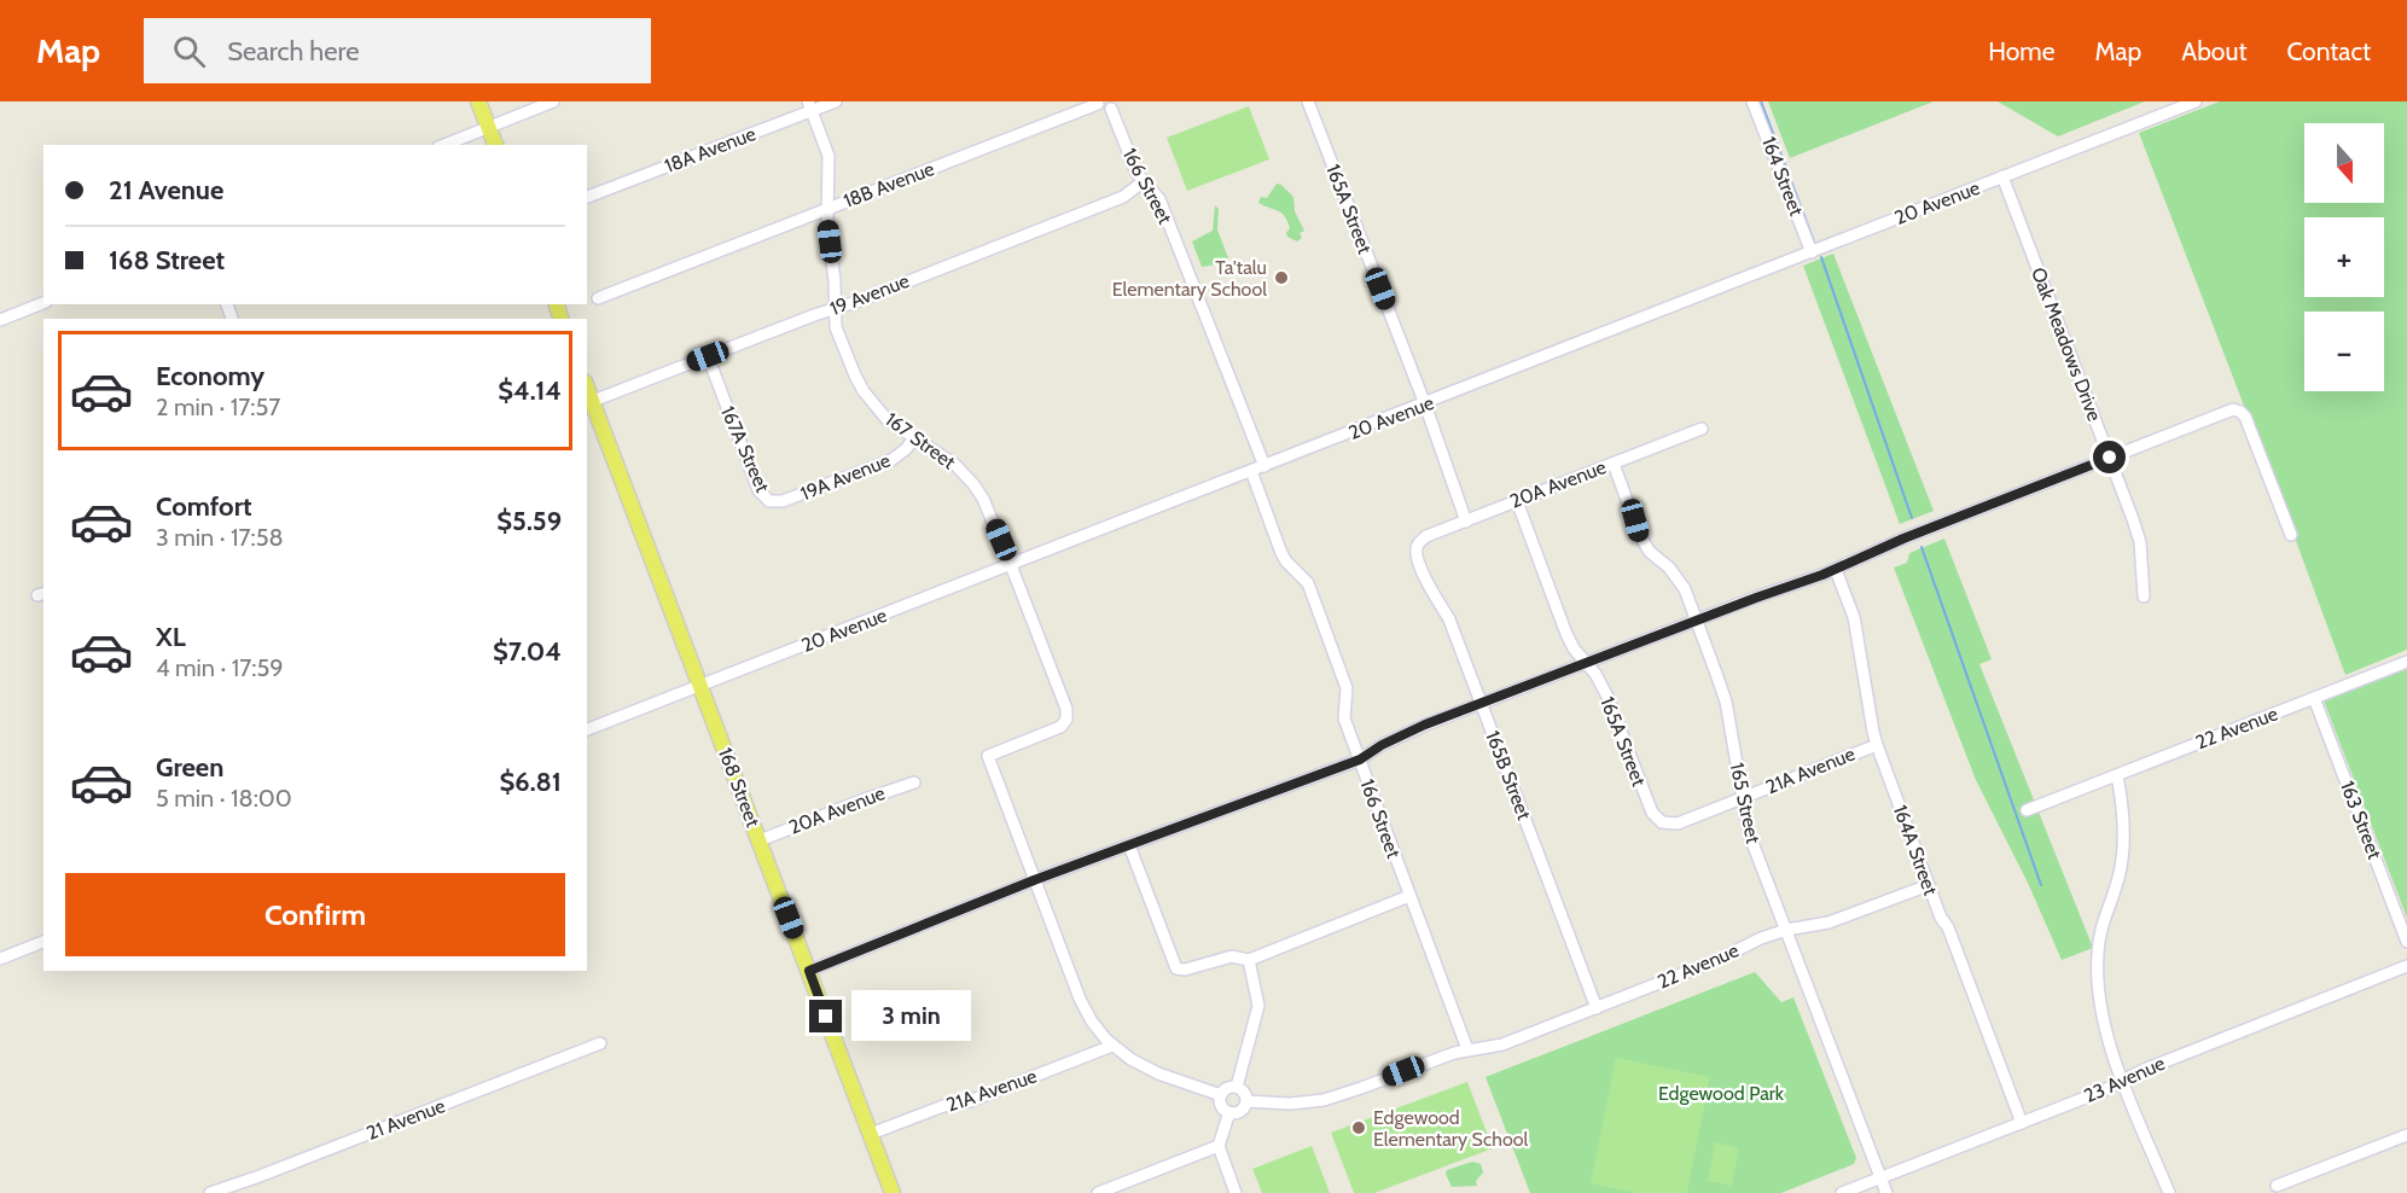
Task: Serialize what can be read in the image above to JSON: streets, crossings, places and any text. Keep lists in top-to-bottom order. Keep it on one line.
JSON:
{"streets":{"main road":["168 Street"],"street":["18A Avenue","164 Street","18B Avenue","166 Street","20 Avenue","165A Street","19 Avenue","Oak Meadows Drive","167 Street","167A Street","19A Avenue","20A Avenue","22 Avenue","21A Avenue","165B Street","165 Street","163 Street","164A Street","23 Avenue","21 Avenue"]},"crossings":[["18A Avenue","167 Street"],["164 Street","20 Avenue"],["18B Avenue","167 Street"],["166 Street","20 Avenue"],["166 Street","19 Avenue"],["166 Street","22 Avenue"],["20 Avenue","165A Street"],["20 Avenue","Oak Meadows Drive"],["20 Avenue","167 Street"],["20 Avenue","168 Street"],["165A Street","20A Avenue"],["165A Street","21A Avenue"],["19 Avenue","167 Street"],["19 Avenue","167A Street"],["19 Avenue","168 Street"],["167 Street","19A Avenue"],["167A Street","19A Avenue"],["20A Avenue","165B Street"],["20A Avenue","168 Street"],["20A Avenue","165 Street"],["22 Avenue","165B Street"],["22 Avenue","165 Street"],["22 Avenue","163 Street"],["22 Avenue","164A Street"],["21A Avenue","168 Street"],["21A Avenue","165 Street"],["21A Avenue","164A Street"],["165 Street","23 Avenue"],["164A Street","23 Avenue"]],"parks":["Edgewood Park"],"places":["Ta'talu Elementary School","Edgewood Elementary School"],"north":"bottom","page":{"header":"Map","search":"Search here","nav":["Home","Map","About","Contact"],"map_buttons":["+","−"],"banner":["21 Avenue","168 Street"],"list":[{"name":"Economy","note":"2 min · 17:57","value":"$4.14"},{"name":"Comfort","note":"3 min · 17:58","value":"$5.59"},{"name":"XL","note":"4 min · 17:59","value":"$7.04"},{"name":"Green","note":"5 min · 18:00","value":"$6.81"}],"buttons":"Confirm","bubble":"3 min"}}
